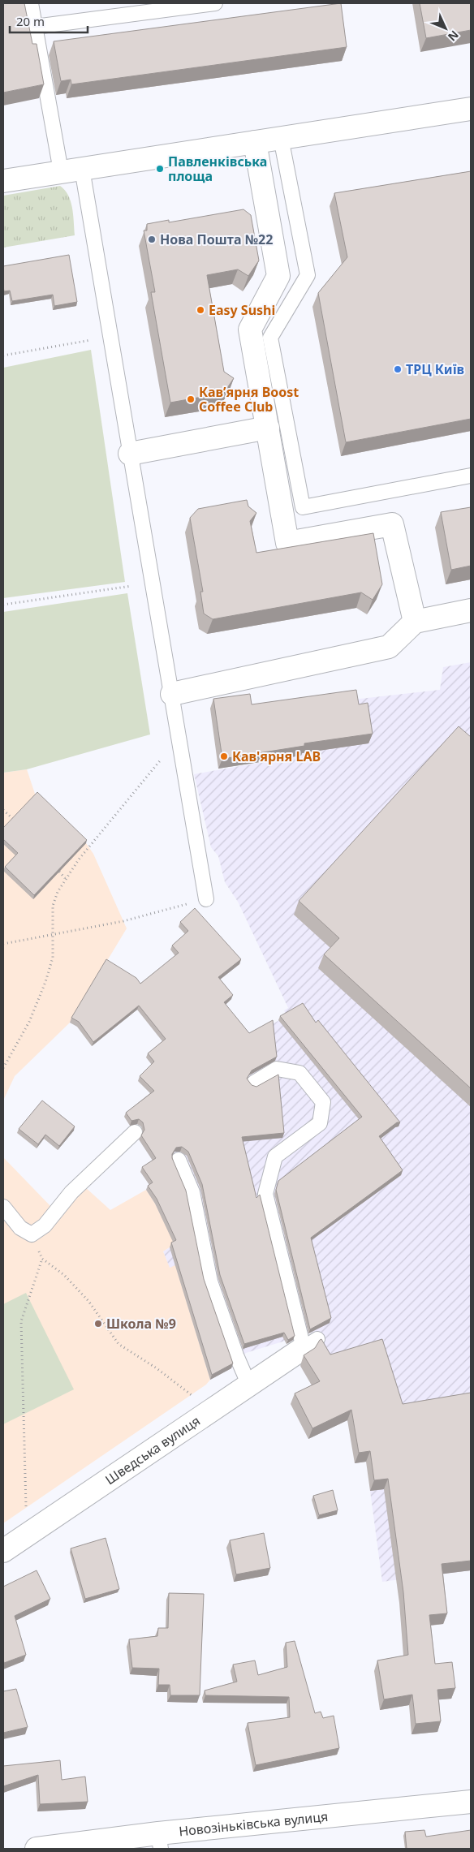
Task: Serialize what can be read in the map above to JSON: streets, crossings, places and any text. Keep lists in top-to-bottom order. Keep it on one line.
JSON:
{"streets":{"street":["Шведська вулиця","Новозіньківська вулиця"]},"places":["Павленківська площа","Нова Пошта №22","Easy Sushi","ТРЦ Київ","Кав’ярня Boost Coffee Club","Кав'ярня LAB","Школа №9"],"scale_bar":"20 m","north":"bottom right"}
